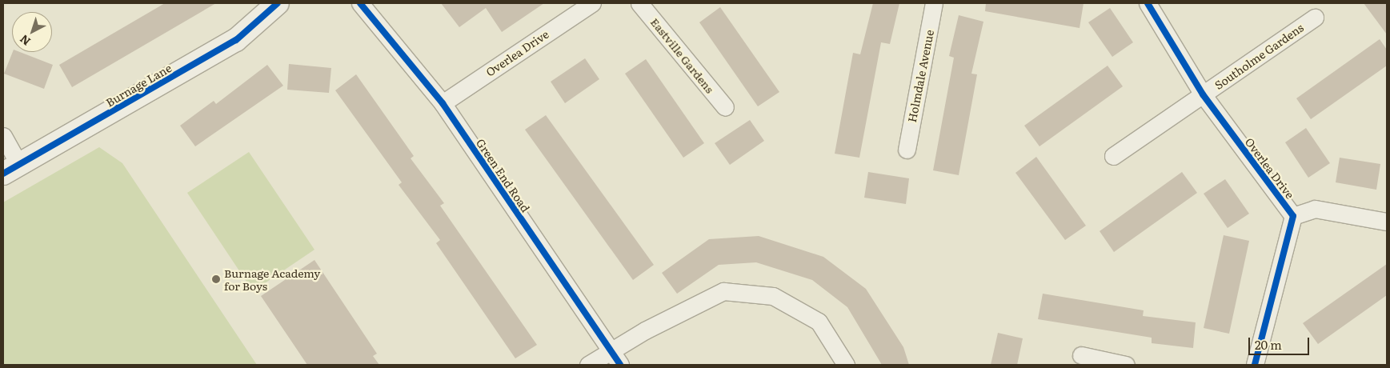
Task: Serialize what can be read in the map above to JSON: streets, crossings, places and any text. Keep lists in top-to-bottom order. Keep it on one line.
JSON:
{"streets":{"street":["Overlea Drive","Eastville Gardens","Southolme Gardens","Holmdale Avenue","Burnage Lane","Green End Road"]},"crossings":[["Overlea Drive","Southolme Gardens"],["Overlea Drive","Green End Road"]],"places":["Burnage Academy for Boys"],"scale_bar":"20 m","north":"bottom left"}
